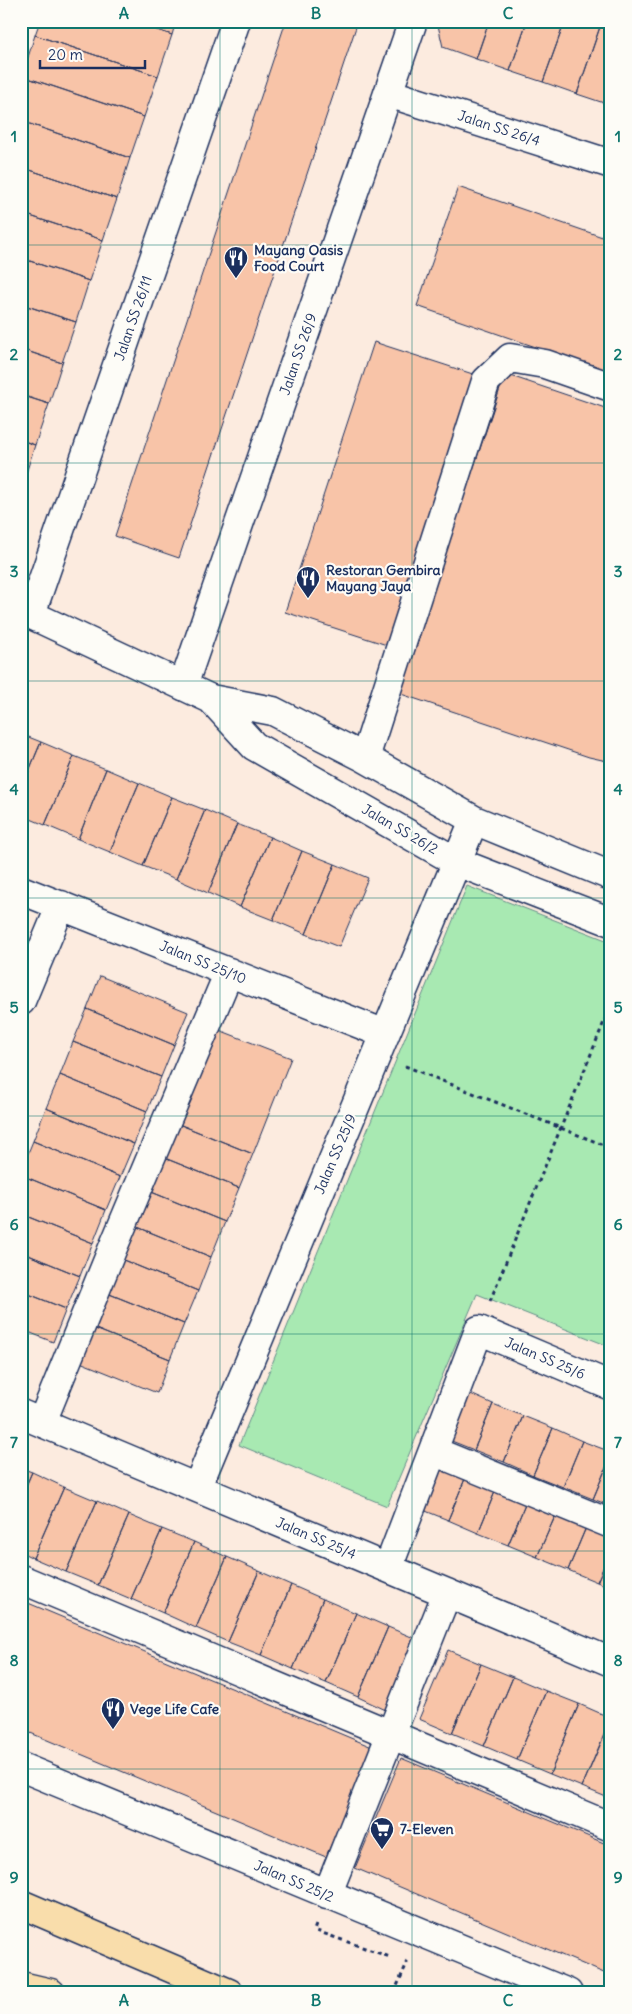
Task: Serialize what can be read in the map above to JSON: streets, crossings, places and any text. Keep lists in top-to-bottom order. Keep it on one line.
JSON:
{"streets":{"street":["Jalan SS 26/4","Jalan SS 26/11","Jalan SS 26/9","Jalan SS 26/2","Jalan SS 25/10","Jalan SS 25/9","Jalan SS 25/6","Jalan SS 25/4","Jalan SS 25/2"]},"crossings":[["Jalan SS 26/4","Jalan SS 26/9"],["Jalan SS 26/11","Jalan SS 26/2"],["Jalan SS 26/9","Jalan SS 26/2"],["Jalan SS 26/2","Jalan SS 25/9"],["Jalan SS 25/10","Jalan SS 25/9"],["Jalan SS 25/9","Jalan SS 25/4"]],"places":{"restaurant":["Mayang Oasis Food Court","Restoran Gembira Mayang Jaya","Vege Life Cafe"],"supermarket":["7-Eleven"]},"scale_bar":"20 m","grid":{"columns":["A","B","C"],"rows":["1","2","3","4","5","6","7","8","9"]}}
